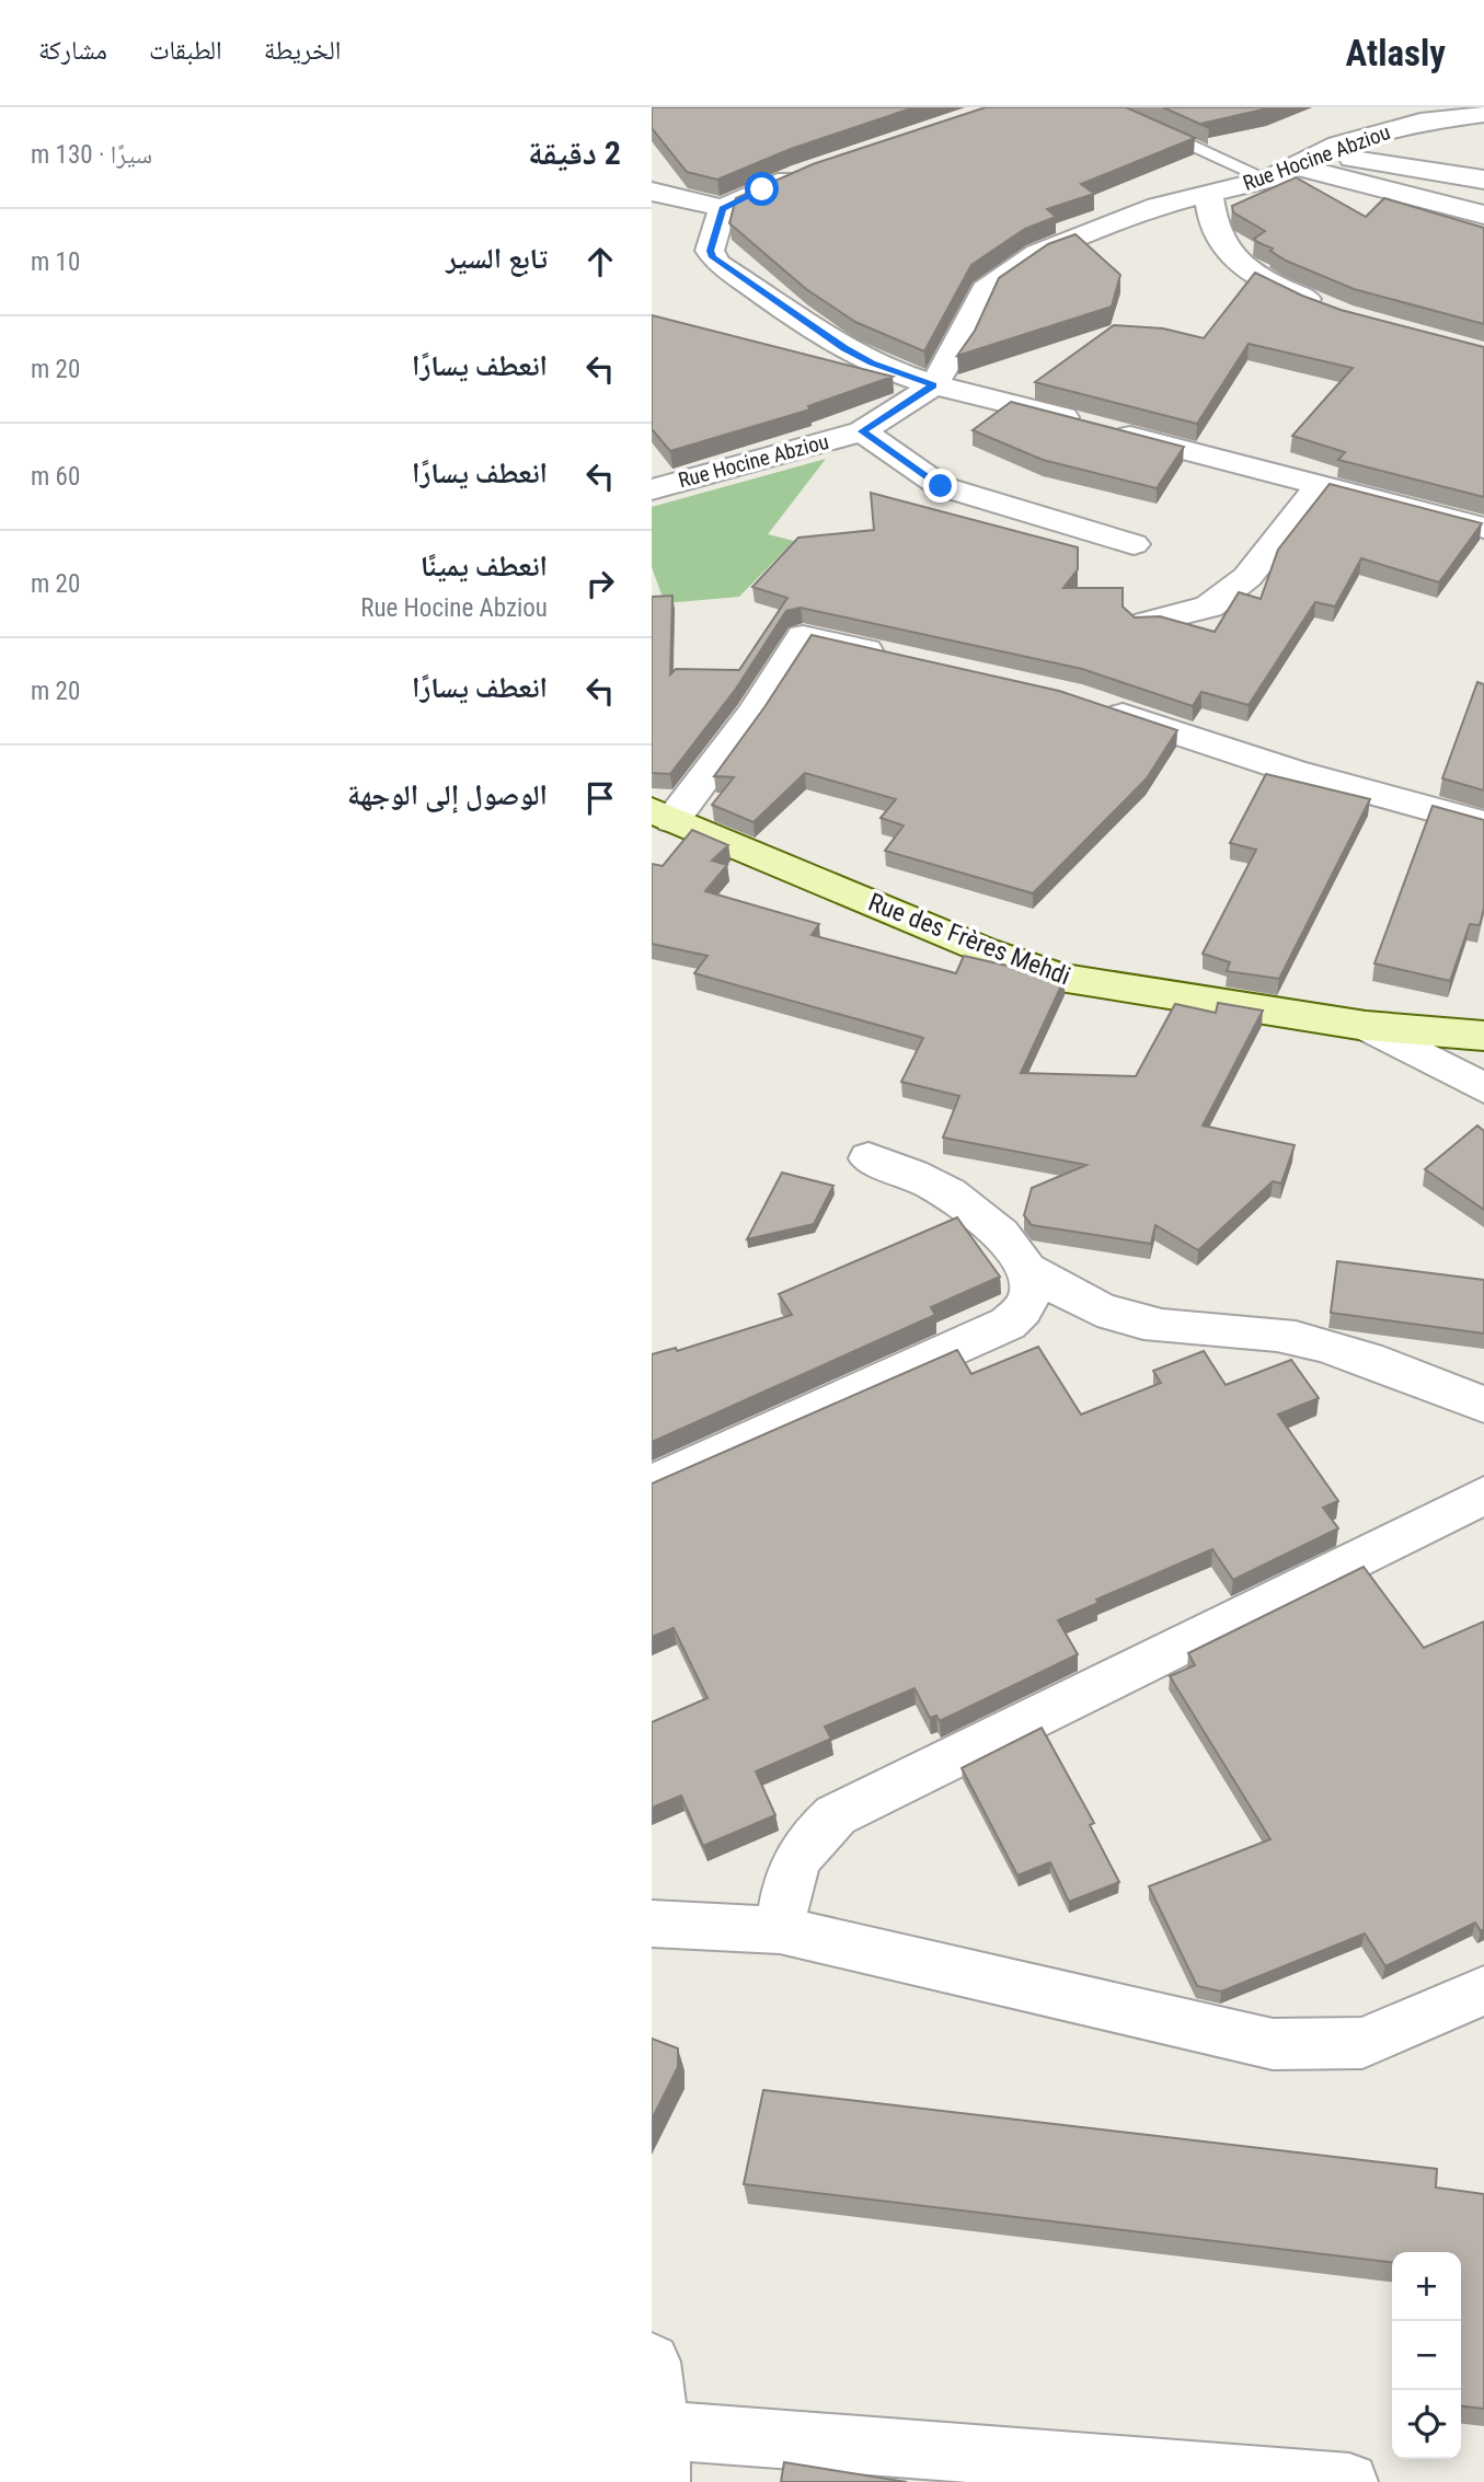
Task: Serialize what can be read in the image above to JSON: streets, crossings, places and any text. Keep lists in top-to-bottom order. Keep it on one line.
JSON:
{"streets":{"main road":["Rue des Frères Mehdi"],"street":["Rue Hocine Abziou"]},"page":{"header":"Atlasly","nav":["الخريطة","الطبقات","مشاركة"],"heading":["2 دقيقة","سيرًا · 130 m"],"list":[["تابع السير","10 m"],["انعطف يسارًا","20 m"],["انعطف يسارًا","60 m"],["انعطف يمينًا","Rue Hocine Abziou","20 m"],["انعطف يسارًا","20 m"],"الوصول إلى الوجهة"],"map_buttons":["+","−"]}}
